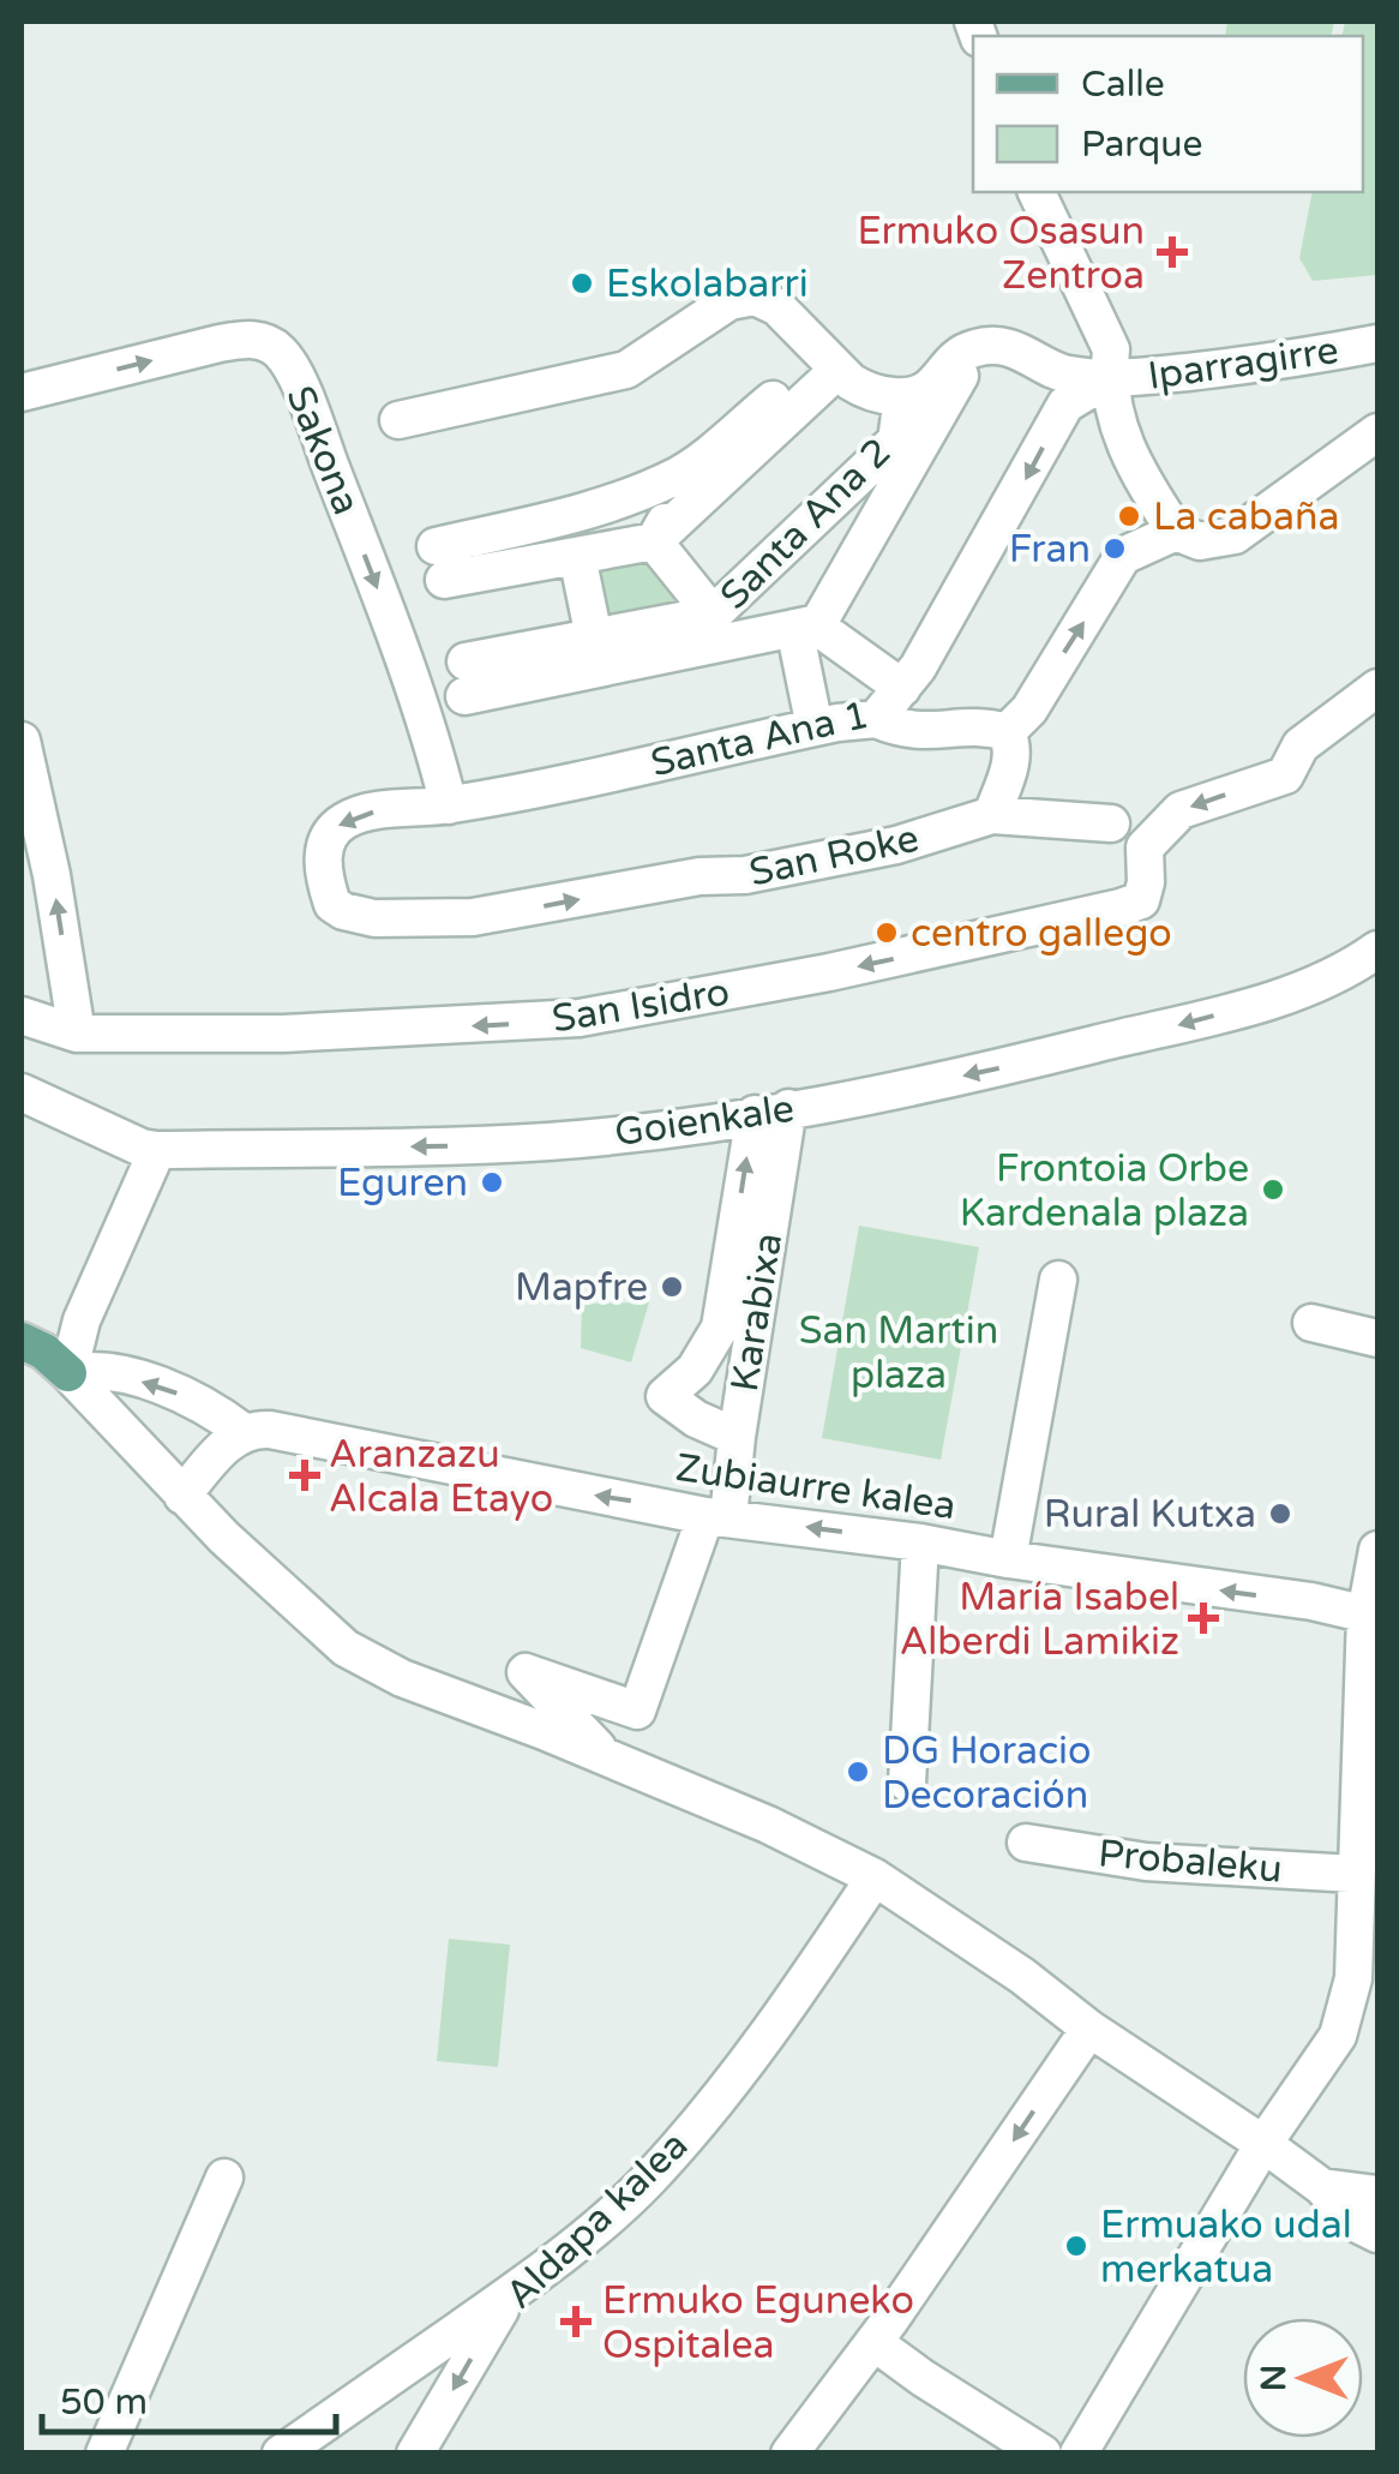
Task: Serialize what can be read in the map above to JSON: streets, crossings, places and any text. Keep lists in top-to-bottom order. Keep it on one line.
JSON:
{"streets":{"street":["Iparragirre","Sakona","Santa Ana 2","Santa Ana 1","San Roke","San Isidro","Goienkale","Karabixa","Zubiaurre kalea","Probaleku","Aldapa kalea"]},"crossings":[["Iparragirre","Santa Ana 1"],["Sakona","Santa Ana 1"],["Santa Ana 1","San Roke"],["Goienkale","Karabixa"],["Karabixa","Zubiaurre kalea"]],"one_way":["San Roke","San Isidro","Goienkale"],"parks":["San Martin plaza"],"places":{"health":["Ermuko Osasun Zentroa","Aranzazu Alcala Etayo","María Isabel Alberdi Lamikiz","Ermuko Eguneko Ospitalea"],"other":["Eskolabarri","La cabaña","Fran","centro gallego","Eguren","Frontoia Orbe Kardenala plaza","Mapfre","Rural Kutxa","DG Horacio Decoración","Ermuako udal merkatua"]},"legend":["Calle","Parque"],"scale_bar":"50 m","north":"left"}
